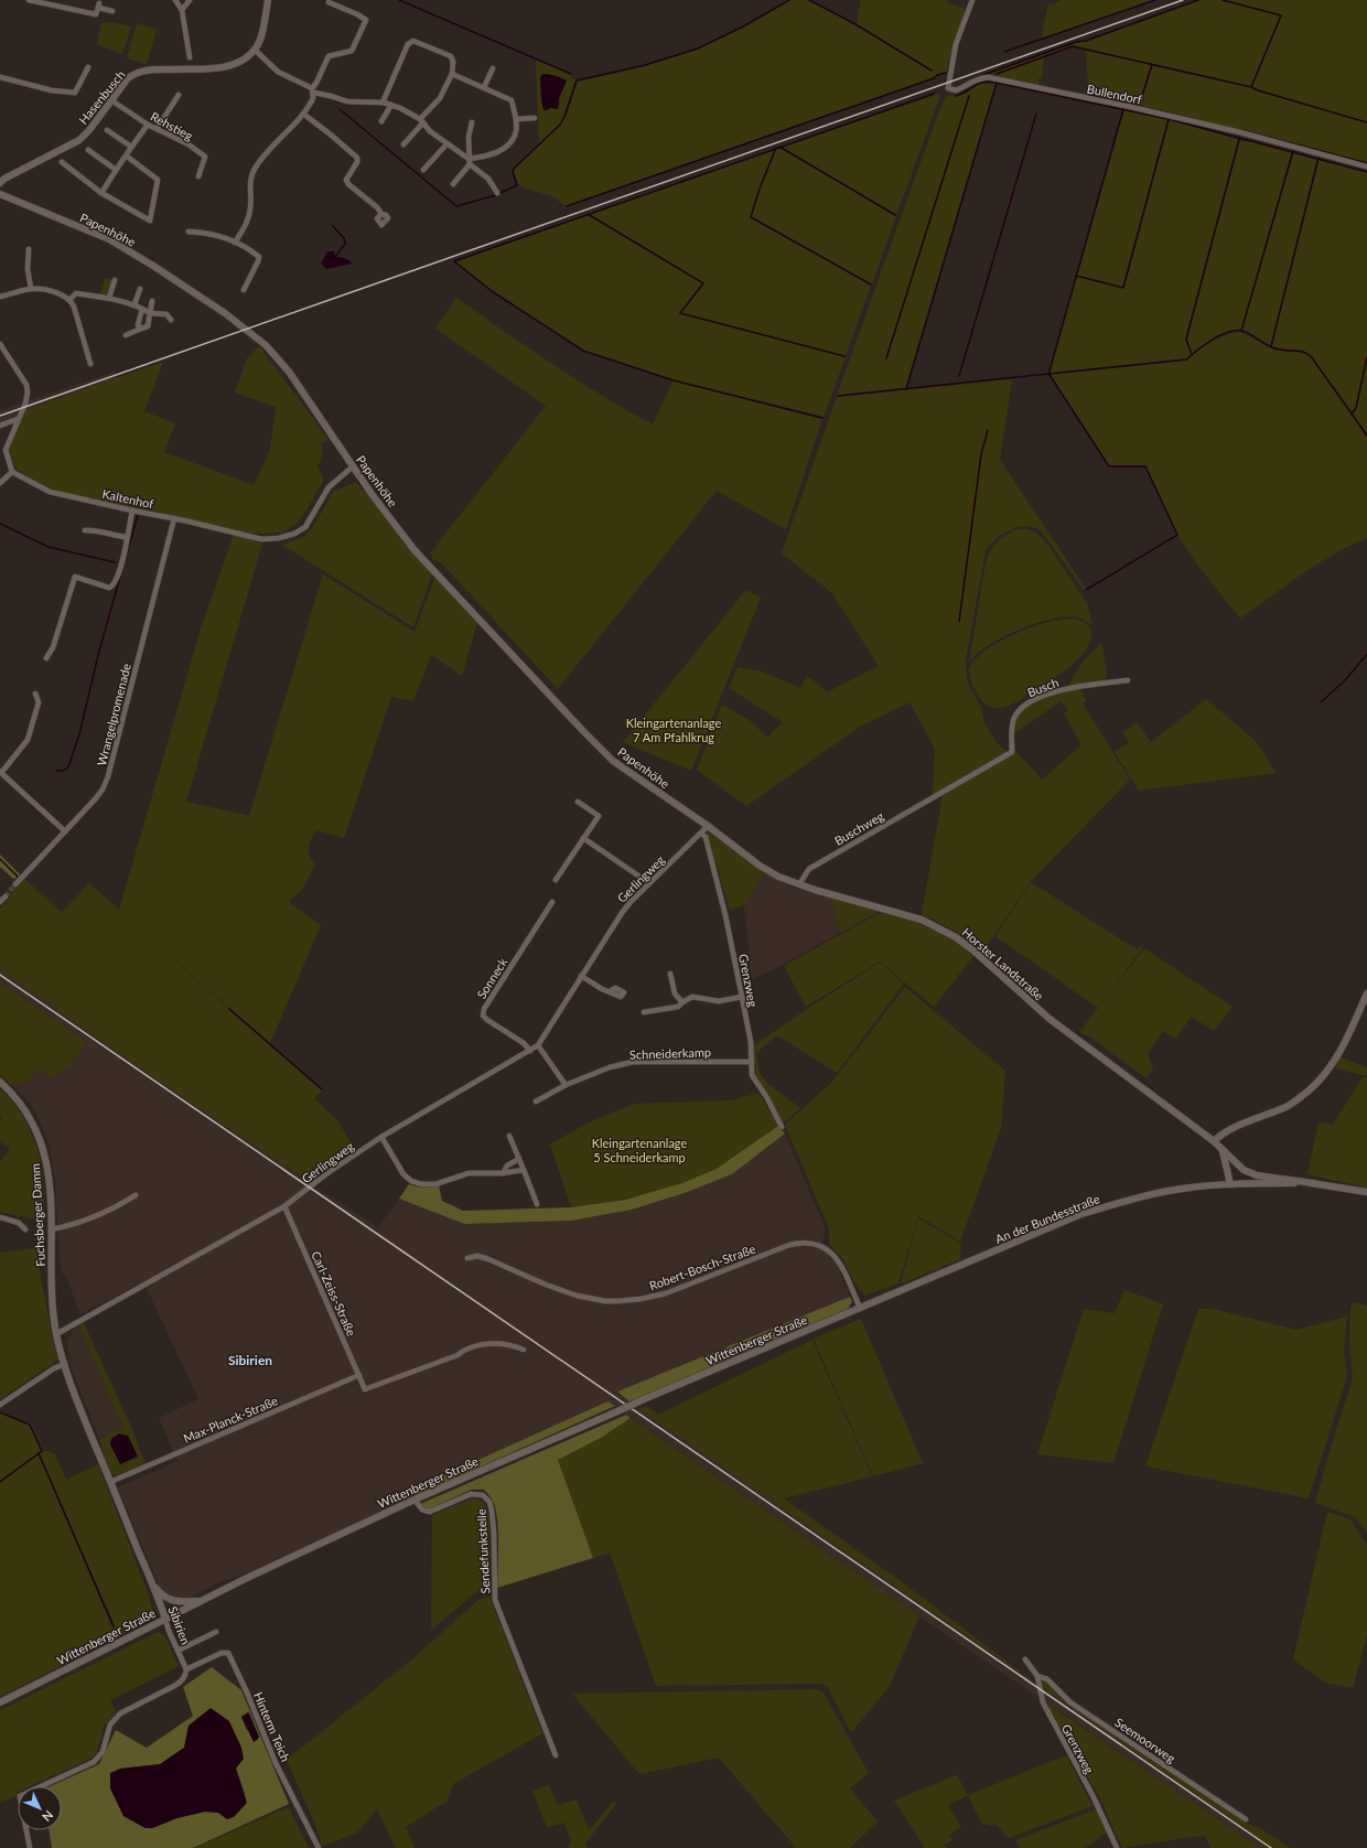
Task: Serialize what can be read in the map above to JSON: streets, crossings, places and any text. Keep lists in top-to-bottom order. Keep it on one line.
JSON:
{"streets":{"main road":["Hasenbusch","Papenhöhe","Horster Landstraße","Fuchsberger Damm","An der Bundesstraße","Wittenberger Straße","Sibirien"],"street":["Bullendorf","Rehstieg","Kaltenhof","Busch","Wrangelpromenade","Buschweg","Gerlingweg","Sonneck","Grenzweg","Schneiderkamp","Robert-Bosch-Straße","Carl-Zeiss-Straße","Max-Planck-Straße","Sendefunkstelle","Hinterm Teich","Seemoorweg"]},"crossings":[["Hasenbusch","Rehstieg"],["Papenhöhe","Kaltenhof"],["Papenhöhe","Gerlingweg"],["Papenhöhe","Horster Landstraße"],["Kaltenhof","Wrangelpromenade"],["Busch","Buschweg"],["Buschweg","Horster Landstraße"],["Gerlingweg","Horster Landstraße"],["Gerlingweg","Sonneck"],["Gerlingweg","Grenzweg"],["Gerlingweg","Fuchsberger Damm"],["Gerlingweg","Carl-Zeiss-Straße"],["Gerlingweg","Sibirien"],["Horster Landstraße","An der Bundesstraße"],["Grenzweg","Schneiderkamp"],["Grenzweg","Seemoorweg"],["Fuchsberger Damm","Sibirien"],["An der Bundesstraße","Wittenberger Straße"],["Robert-Bosch-Straße","Wittenberger Straße"],["Carl-Zeiss-Straße","Max-Planck-Straße"],["Wittenberger Straße","Sendefunkstelle"],["Wittenberger Straße","Sibirien"],["Max-Planck-Straße","Sibirien"],["Sibirien","Hinterm Teich"]],"districts":["Sibirien"],"parks":["Kleingartenanlage 7 Am Pfahlkrug","Kleingartenanlage 5 Schneiderkamp"],"north":"bottom right"}
